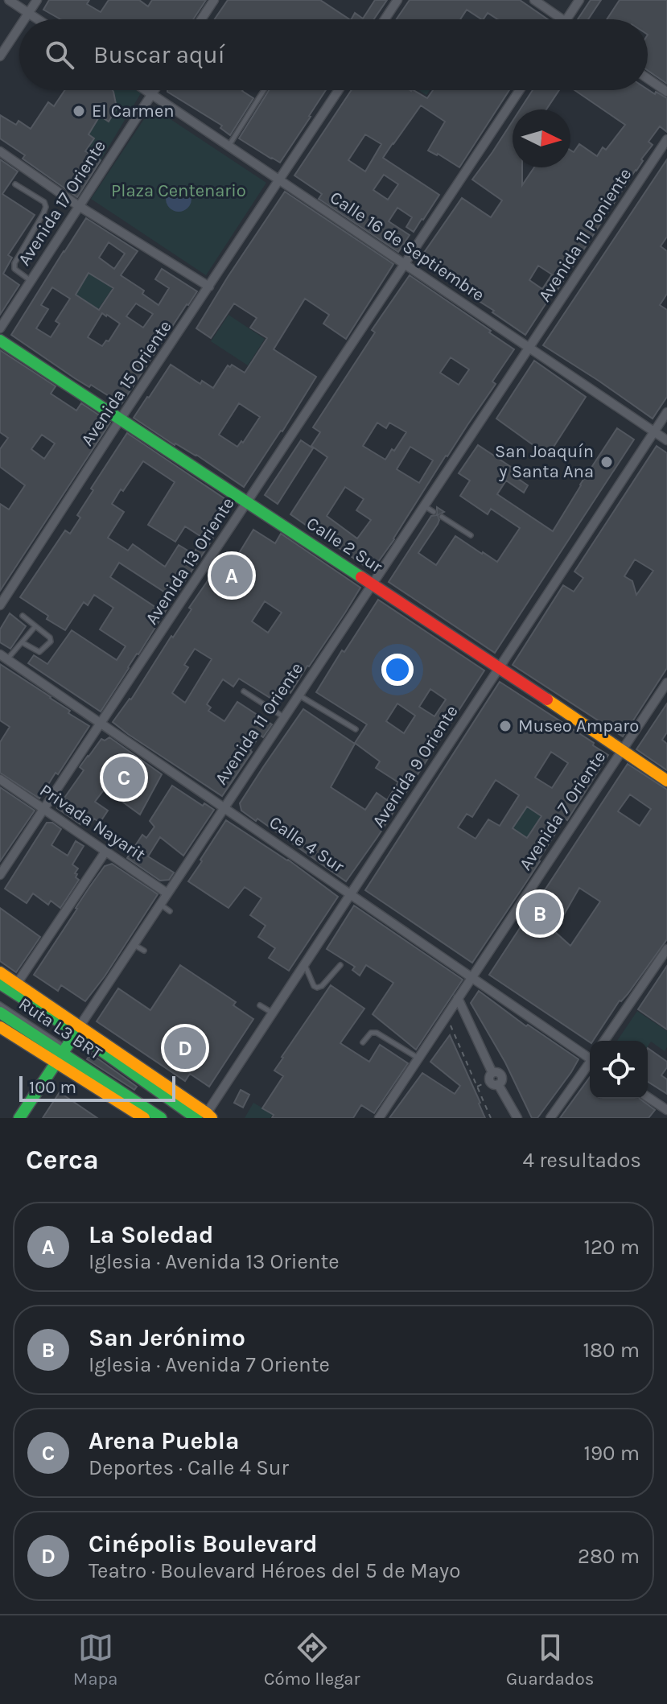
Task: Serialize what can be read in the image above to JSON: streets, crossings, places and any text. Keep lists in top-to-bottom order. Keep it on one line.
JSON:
{"streets":{"street":["Avenida 17 Oriente","Avenida 11 Poniente","Calle 16 de Septiembre","Avenida 15 Oriente","Calle 2 Sur","Avenida 13 Oriente","Avenida 11 Oriente","Avenida 9 Oriente","Avenida 7 Oriente","Privada Nayarit","Calle 4 Sur"],"lane":["Ruta L3 BRT"]},"crossings":[["Avenida 17 Oriente","Calle 16 de Septiembre"],["Avenida 11 Poniente","Calle 16 de Septiembre"],["Avenida 11 Poniente","Avenida 11 Oriente"],["Calle 16 de Septiembre","Avenida 15 Oriente"],["Calle 16 de Septiembre","Avenida 13 Oriente"],["Calle 16 de Septiembre","Avenida 11 Oriente"],["Calle 16 de Septiembre","Avenida 9 Oriente"],["Avenida 15 Oriente","Calle 2 Sur"],["Calle 2 Sur","Avenida 13 Oriente"],["Calle 2 Sur","Avenida 11 Oriente"],["Calle 2 Sur","Avenida 9 Oriente"],["Calle 2 Sur","Avenida 7 Oriente"],["Avenida 13 Oriente","Privada Nayarit"],["Avenida 13 Oriente","Calle 4 Sur"],["Avenida 11 Oriente","Privada Nayarit"],["Avenida 11 Oriente","Calle 4 Sur"],["Avenida 11 Oriente","Ruta L3 BRT"],["Avenida 9 Oriente","Calle 4 Sur"],["Avenida 7 Oriente","Calle 4 Sur"]],"parks":["Plaza Centenario"],"places":["El Carmen","San Joaquín y Santa Ana","Museo Amparo"],"scale_bar":"100 m","north":"right","page":{"search":"Buscar aquí","pins":["A","C","B","D"],"scale":"100 m","heading":["Cerca","4 resultados"],"list":[{"mark":"A","name":"La Soledad","note":"Iglesia · Avenida 13 Oriente","value":"120 m"},{"mark":"B","name":"San Jerónimo","note":"Iglesia · Avenida 7 Oriente","value":"180 m"},{"mark":"C","name":"Arena Puebla","note":"Deportes · Calle 4 Sur","value":"190 m"},{"mark":"D","name":"Cinépolis Boulevard","note":"Teatro · Boulevard Héroes del 5 de Mayo","value":"280 m"}],"nav":["Mapa","Cómo llegar","Guardados"]}}
